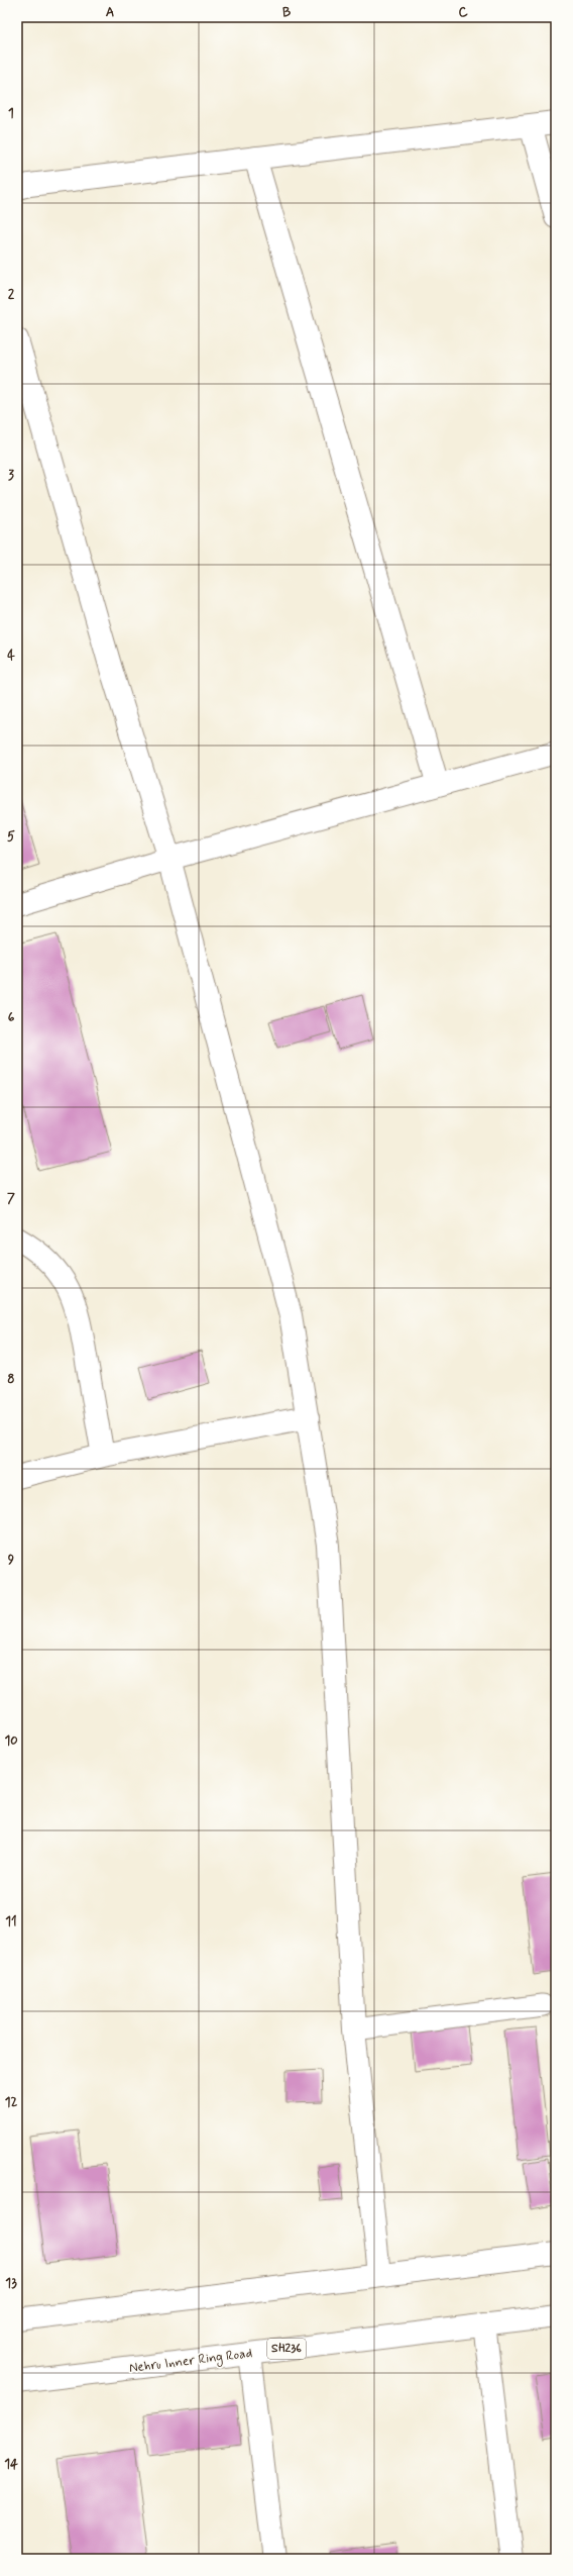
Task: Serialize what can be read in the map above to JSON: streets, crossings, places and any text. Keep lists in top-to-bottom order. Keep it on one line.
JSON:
{"streets":{"street":["SH236","Nehru Inner Ring Road"]},"grid":{"columns":["A","B","C"],"rows":["1","2","3","4","5","6","7","8","9","10","11","12","13","14"]}}
